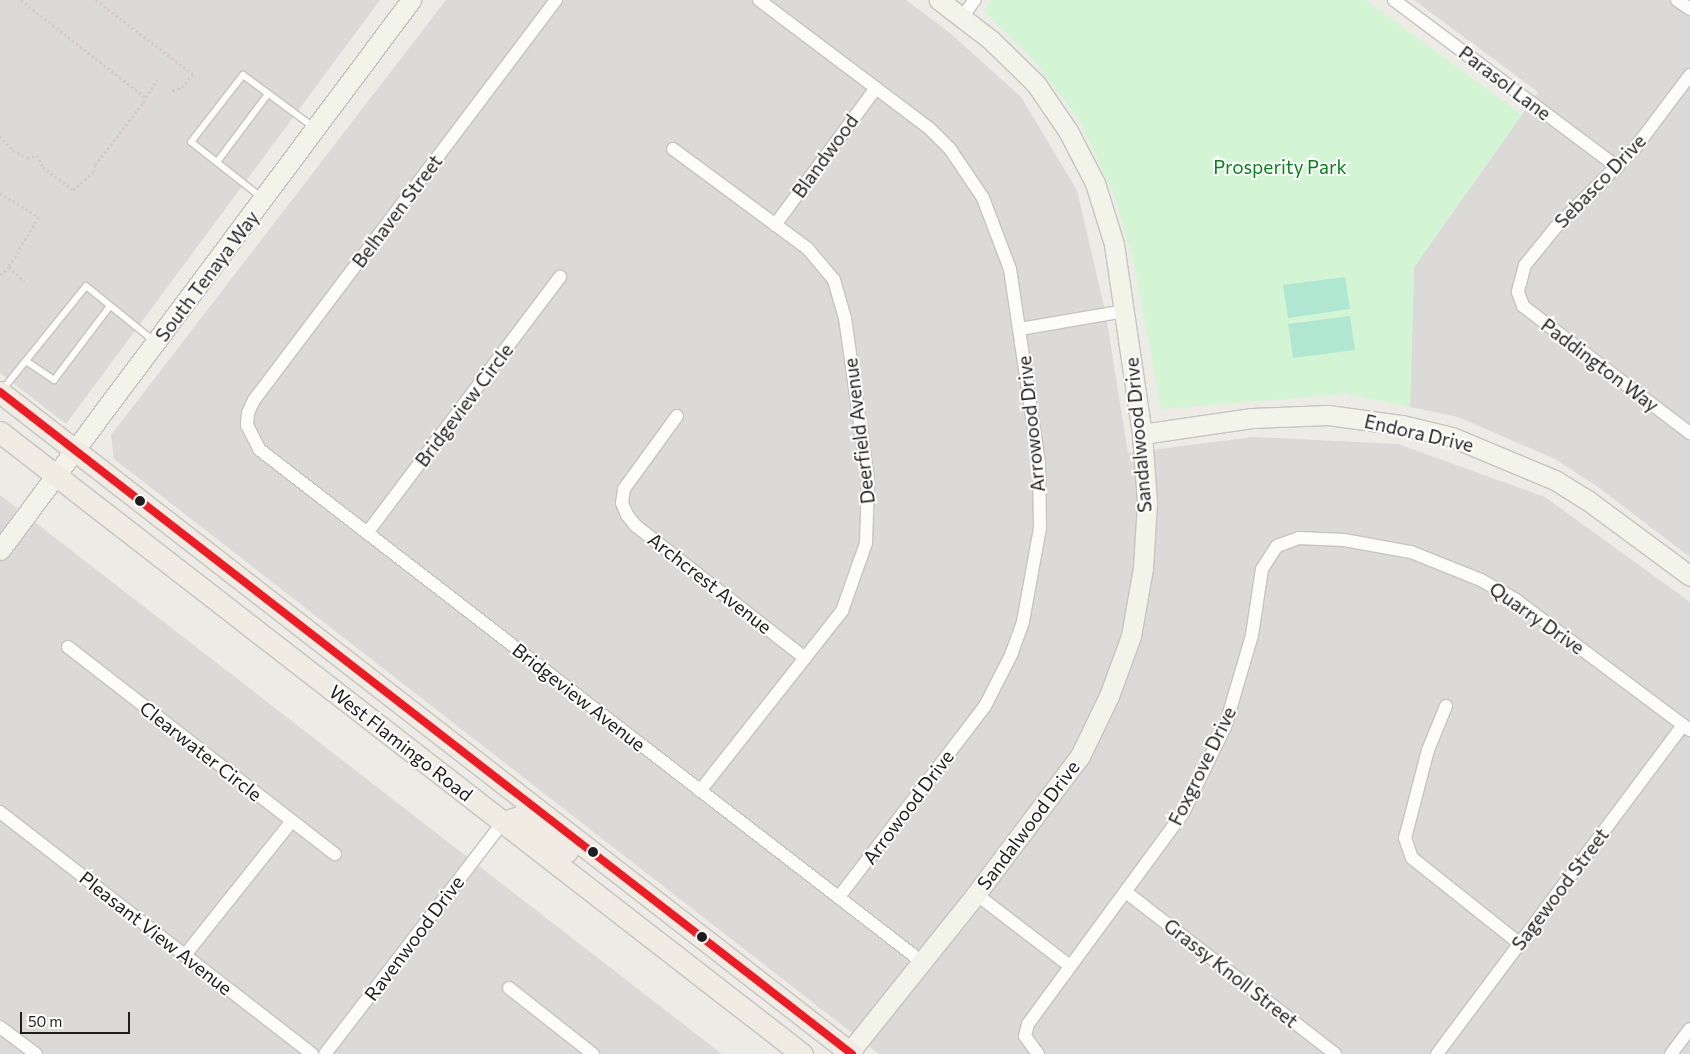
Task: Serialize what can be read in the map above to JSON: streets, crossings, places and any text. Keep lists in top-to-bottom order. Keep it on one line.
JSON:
{"streets":{"main road":["West Flamingo Road"],"street":["Parasol Lane","Blandwood","Sebasco Drive","Belhaven Street","South Tenaya Way","Paddington Way","Bridgeview Circle","Arrowood Drive","Deerfield Avenue","Endora Drive","Sandalwood Drive","Archcrest Avenue","Quarry Drive","Bridgeview Avenue","Clearwater Circle","Foxgrove Drive","Sagewood Street","Pleasant View Avenue","Ravenwood Drive","Grassy Knoll Street"]},"crossings":[["Parasol Lane","Sebasco Drive"],["Blandwood","Arrowood Drive"],["Blandwood","Deerfield Avenue"],["Sebasco Drive","Paddington Way"],["Belhaven Street","Bridgeview Avenue"],["South Tenaya Way","West Flamingo Road"],["Bridgeview Circle","Bridgeview Avenue"],["Arrowood Drive","Bridgeview Avenue"],["Deerfield Avenue","Archcrest Avenue"],["Deerfield Avenue","Bridgeview Avenue"],["Endora Drive","Sandalwood Drive"],["Sandalwood Drive","Bridgeview Avenue"],["Sandalwood Drive","West Flamingo Road"],["Quarry Drive","Foxgrove Drive"],["Quarry Drive","Sagewood Street"],["West Flamingo Road","Ravenwood Drive"],["Foxgrove Drive","Grassy Knoll Street"]],"parks":["Prosperity Park"],"scale_bar":"50 m"}
